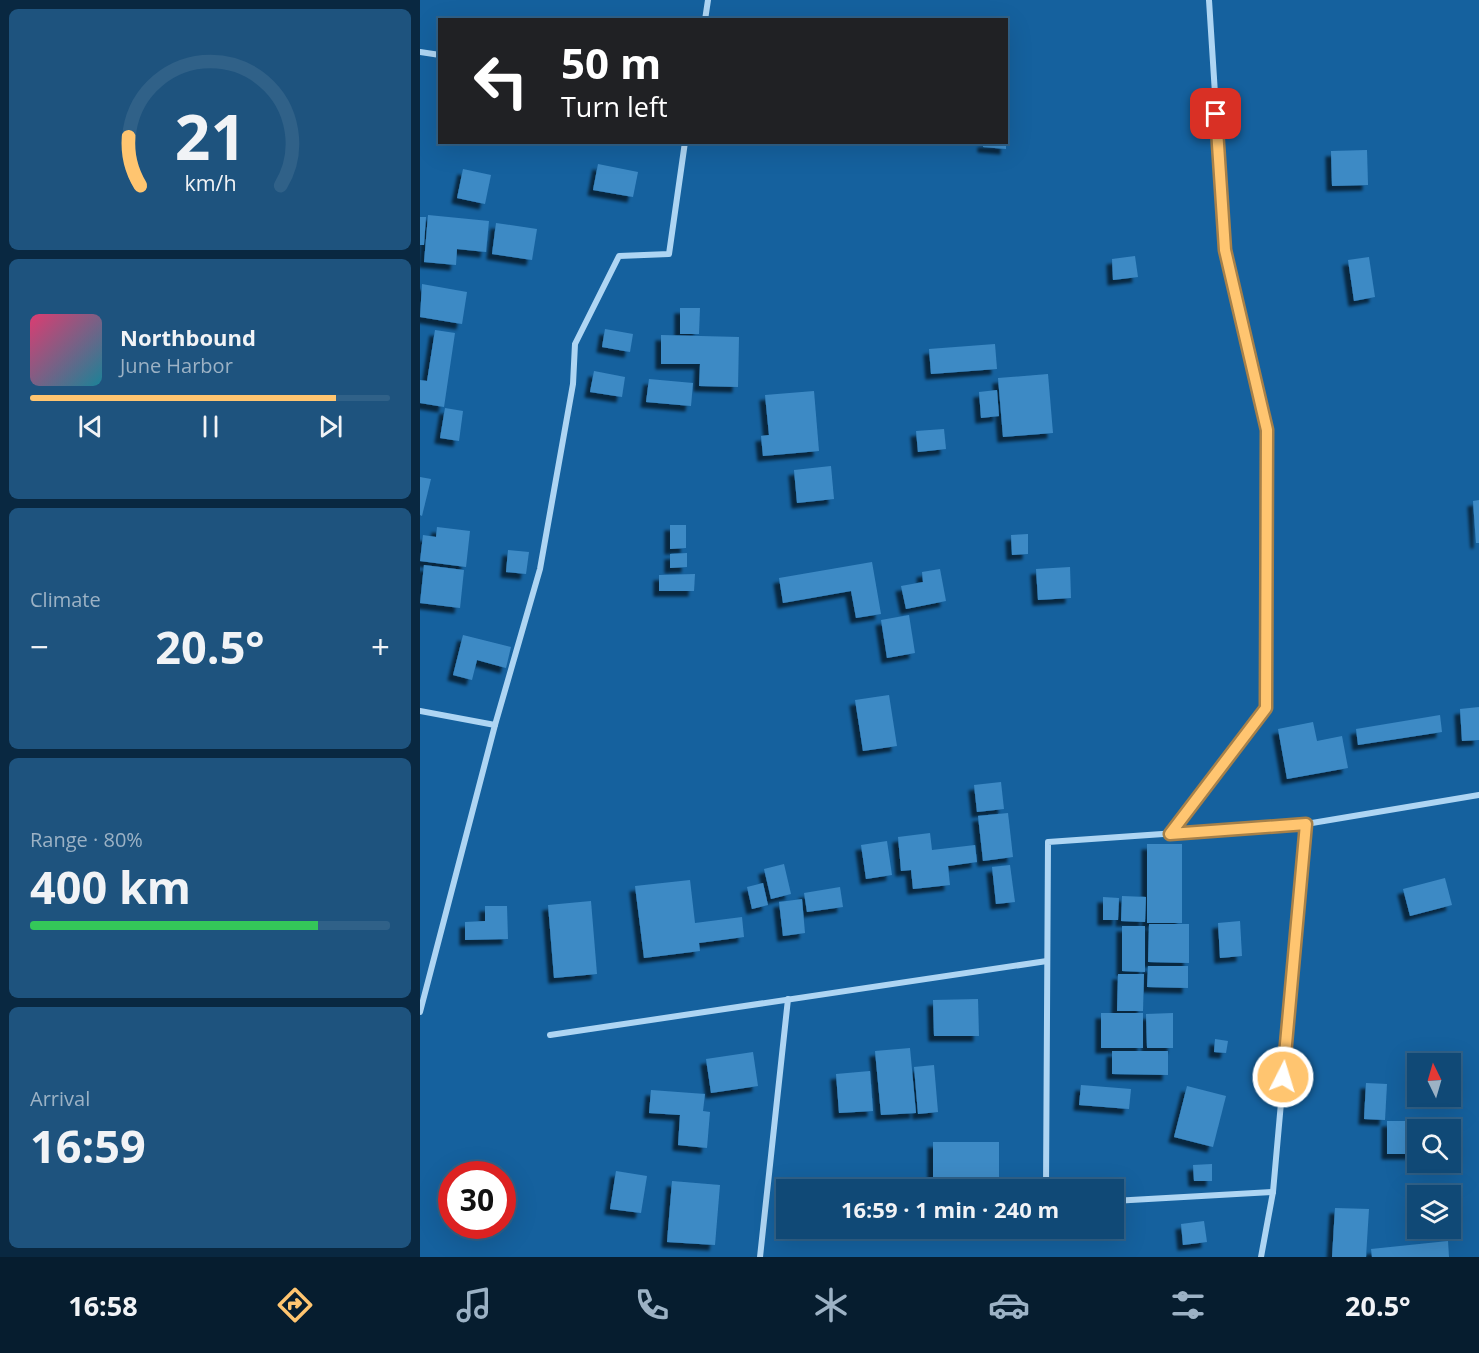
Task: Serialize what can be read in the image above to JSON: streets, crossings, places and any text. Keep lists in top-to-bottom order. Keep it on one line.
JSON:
{"north":"top","page":{"turn":["50 m","Turn left"],"song":["Northbound","June Harbor"],"tile":["Climate",["Range · 80%","400 km"],["Arrival","16:59"]],"heat":["−","20.5°","+"],"limit":"30","trip":"16:59 · 1 min · 240 m","tabs":["16:58","20.5°"],"gauge":["21","km/h"]}}
